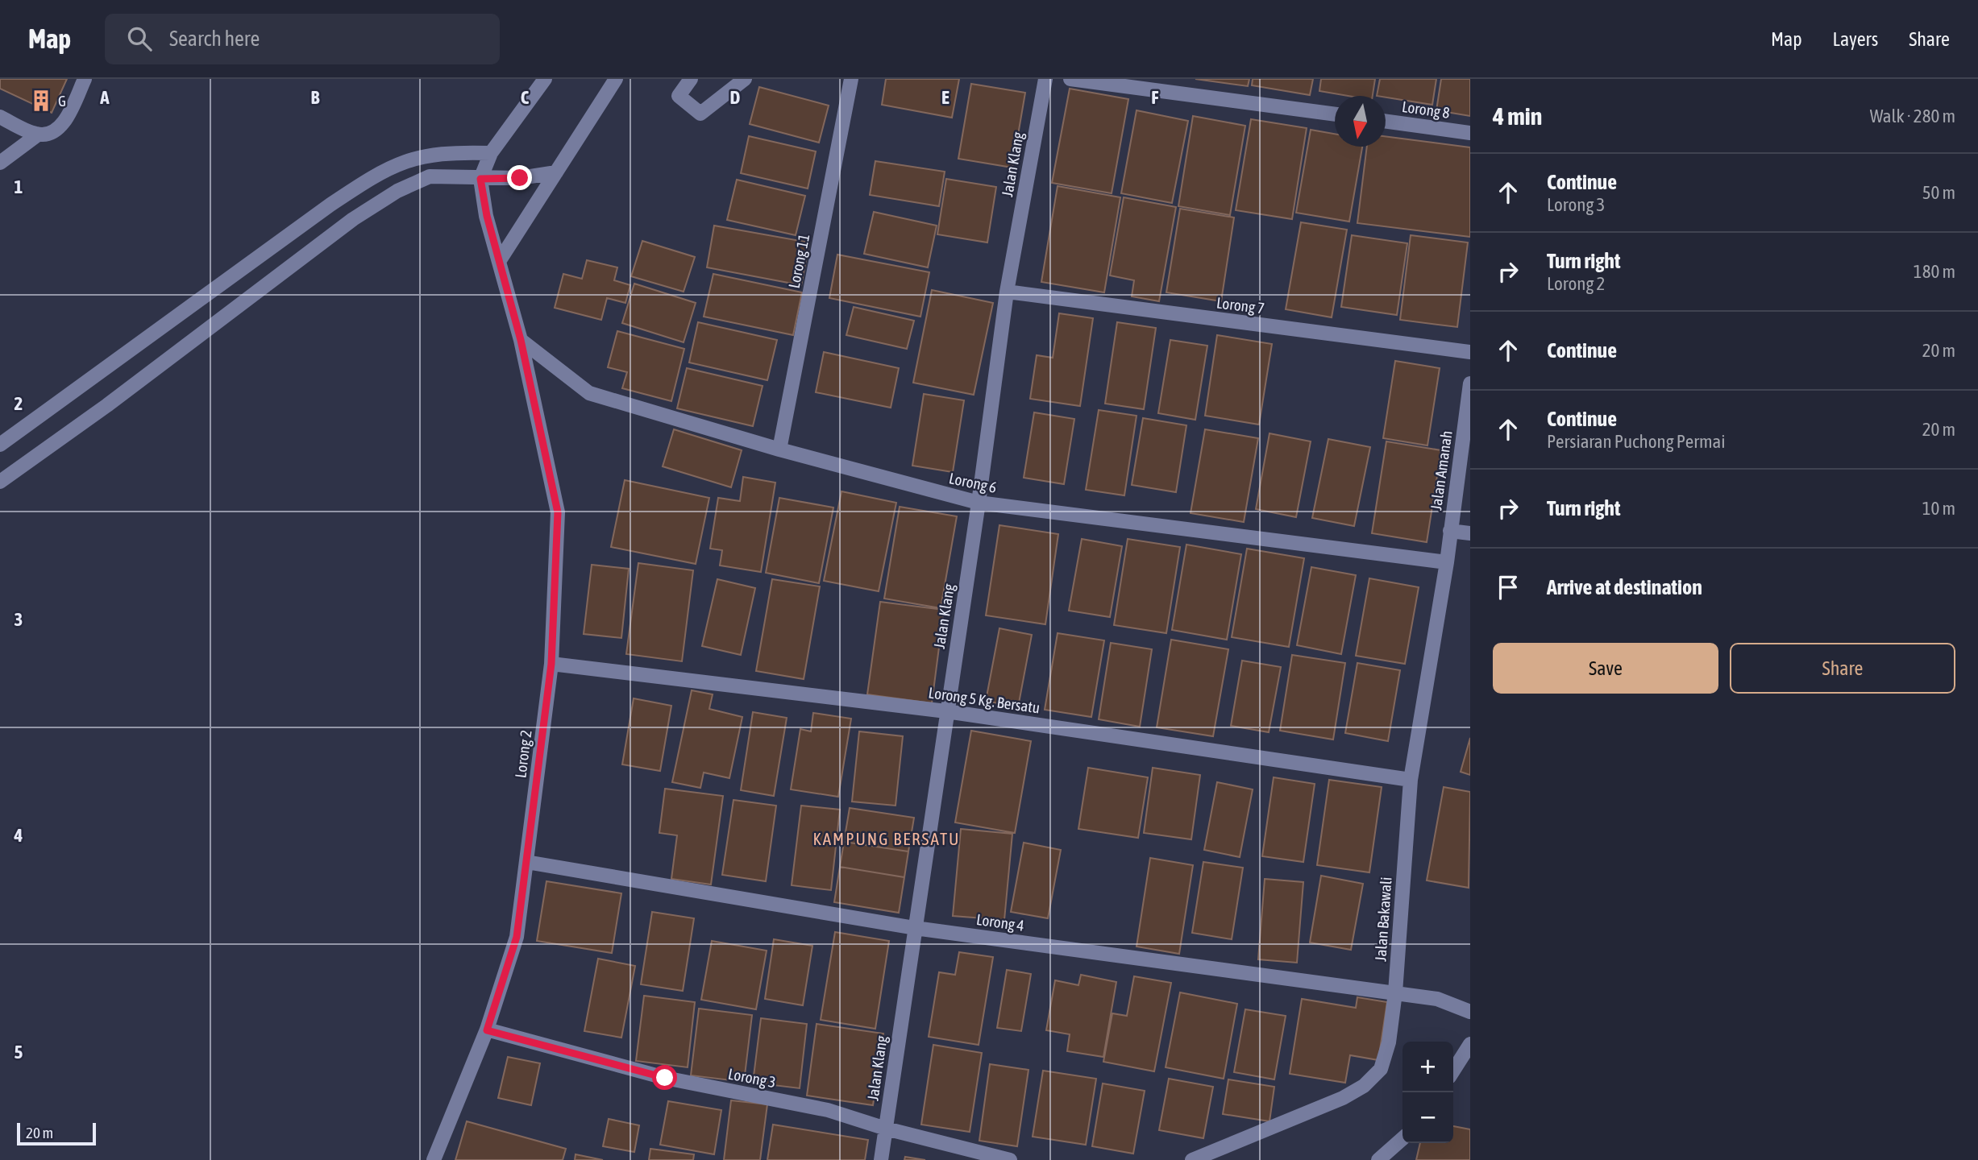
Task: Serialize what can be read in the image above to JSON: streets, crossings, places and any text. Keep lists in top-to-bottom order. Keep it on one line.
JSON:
{"streets":{"street":["Lorong 8","Jalan Klang","Lorong 11","Lorong 7","Jalan Amanah","Lorong 6","Lorong 5 Kg. Bersatu","Lorong 2","Jalan Bakawali","Lorong 4","Lorong 3"]},"crossings":[["Jalan Klang","Lorong 7"],["Jalan Klang","Lorong 6"],["Jalan Klang","Lorong 5 Kg. Bersatu"],["Jalan Klang","Lorong 4"],["Jalan Klang","Lorong 3"],["Lorong 11","Lorong 6"],["Jalan Amanah","Lorong 6"],["Jalan Amanah","Jalan Bakawali"],["Lorong 6","Lorong 2"],["Lorong 6","Jalan Bakawali"],["Lorong 5 Kg. Bersatu","Lorong 2"],["Lorong 5 Kg. Bersatu","Jalan Bakawali"],["Lorong 2","Lorong 4"],["Lorong 2","Lorong 3"],["Jalan Bakawali","Lorong 4"]],"districts":["KAMPUNG BERSATU"],"places":{"building":["G"]},"scale_bar":"20 m","north":"bottom","page":{"header":"Map","search":"Search here","nav":["Map","Layers","Share"],"heading":["4 min","Walk · 280 m"],"list":[["Continue","Lorong 3","50 m"],["Turn right","Lorong 2","180 m"],["Continue","20 m"],["Continue","Persiaran Puchong Permai","20 m"],["Turn right","10 m"],"Arrive at destination"],"buttons":["Save","Share"],"map_buttons":["+","−"],"scale":"20 m"},"grid":{"columns":["A","B","C","D","E","F"],"rows":["1","2","3","4","5"]}}
